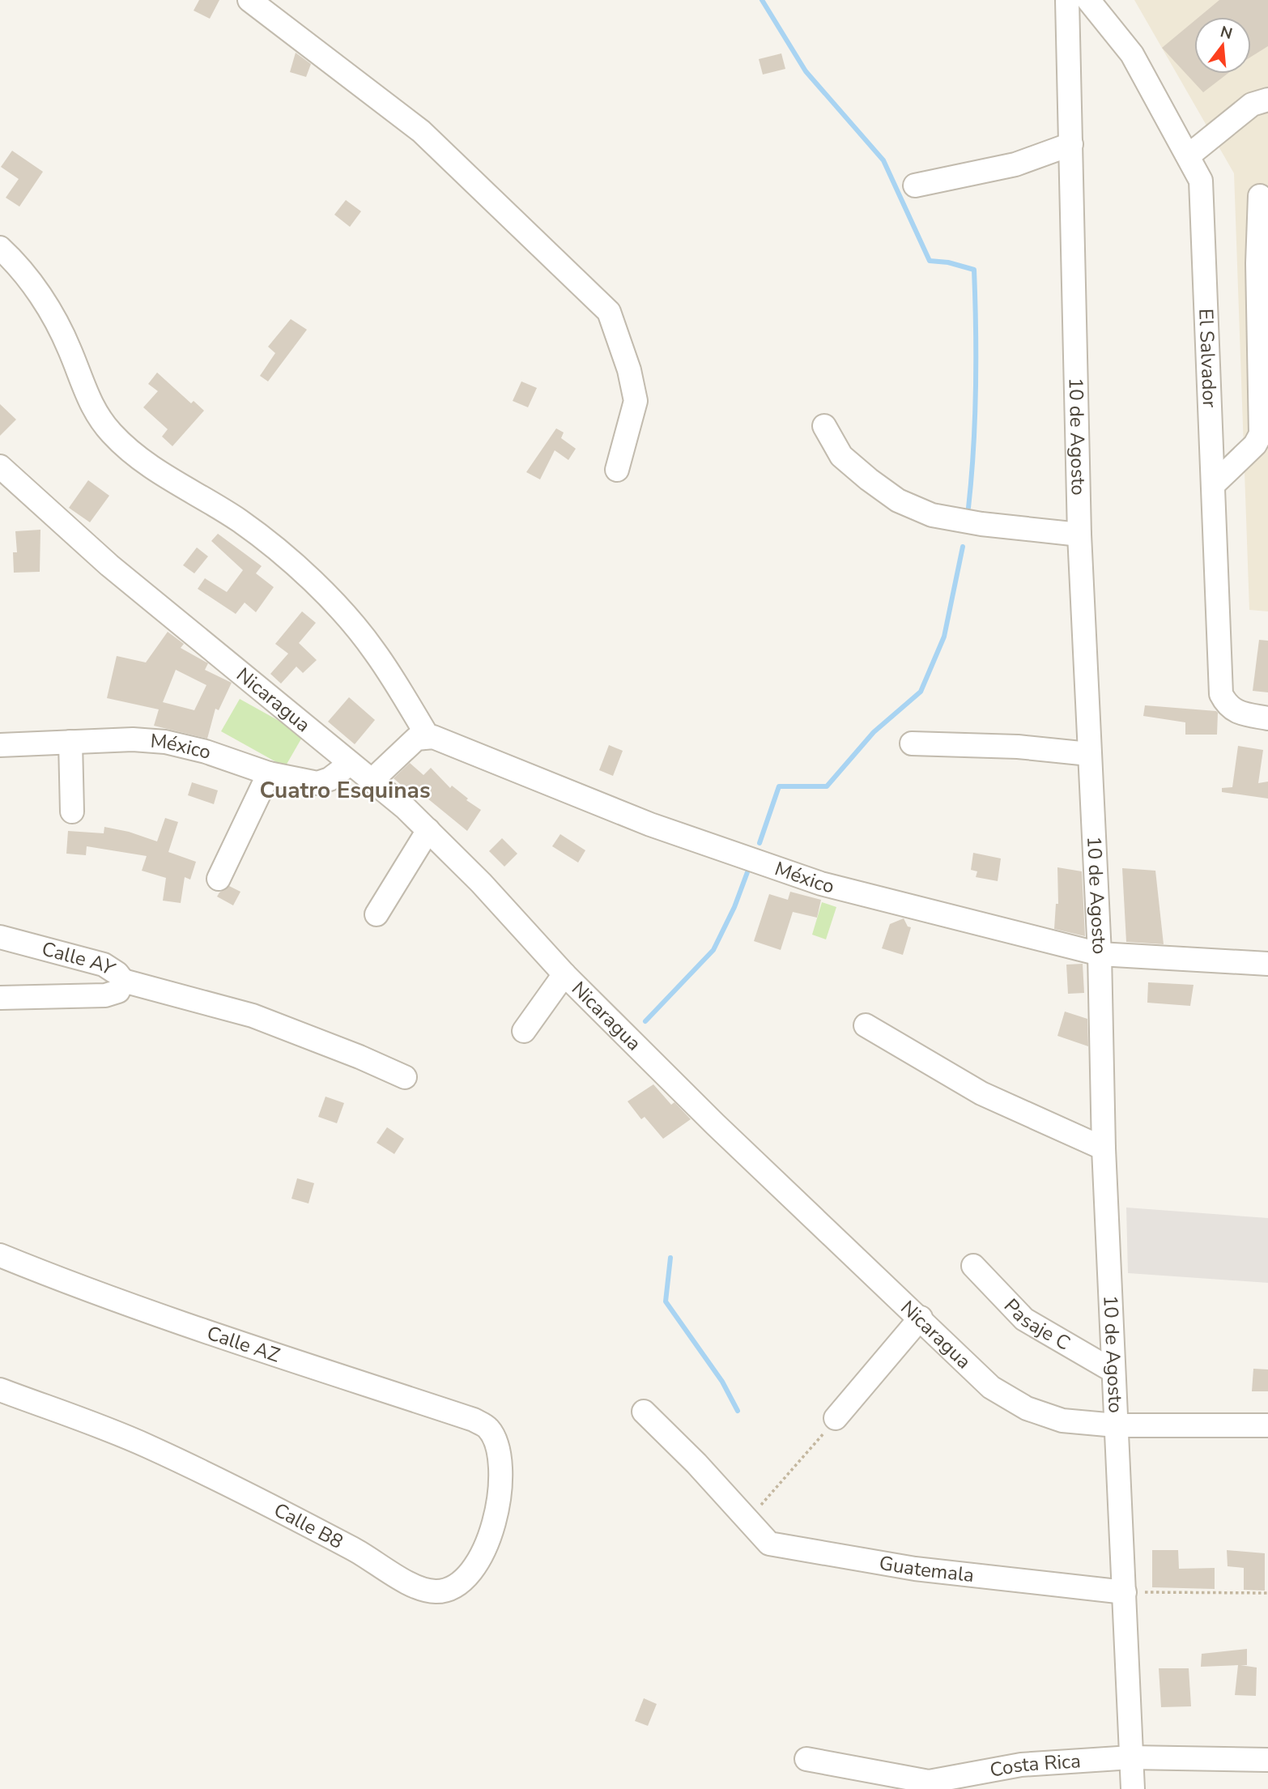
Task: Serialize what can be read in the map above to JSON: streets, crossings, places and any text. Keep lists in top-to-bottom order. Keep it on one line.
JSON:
{"streets":{"street":["El Salvador","10 de Agosto","Nicaragua","México","Calle AY","Pasaje C","Calle AZ","Calle B8","Guatemala","Costa Rica"]},"crossings":[["10 de Agosto","Nicaragua"],["10 de Agosto","México"],["10 de Agosto","Pasaje C"],["10 de Agosto","Guatemala"],["10 de Agosto","Costa Rica"],["Nicaragua","México"],["Calle AZ","Calle B8"]],"districts":["Cuatro Esquinas"],"north":"top"}
